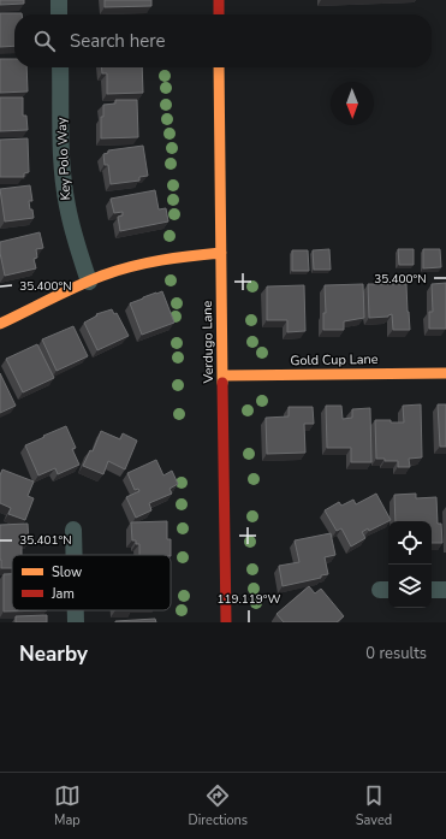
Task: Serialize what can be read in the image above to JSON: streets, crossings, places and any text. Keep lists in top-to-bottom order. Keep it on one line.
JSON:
{"streets":{"street":["Key Polo Way","Verdugo Lane","Gold Cup Lane"]},"crossings":[["Verdugo Lane","Gold Cup Lane"]],"legend":["Slow","Jam"],"north":"bottom","page":{"search":"Search here","heading":["Nearby","0 results"],"nav":["Map","Directions","Saved"]},"coordinates":["35.400°N","35.401°N","119.119°W"]}
